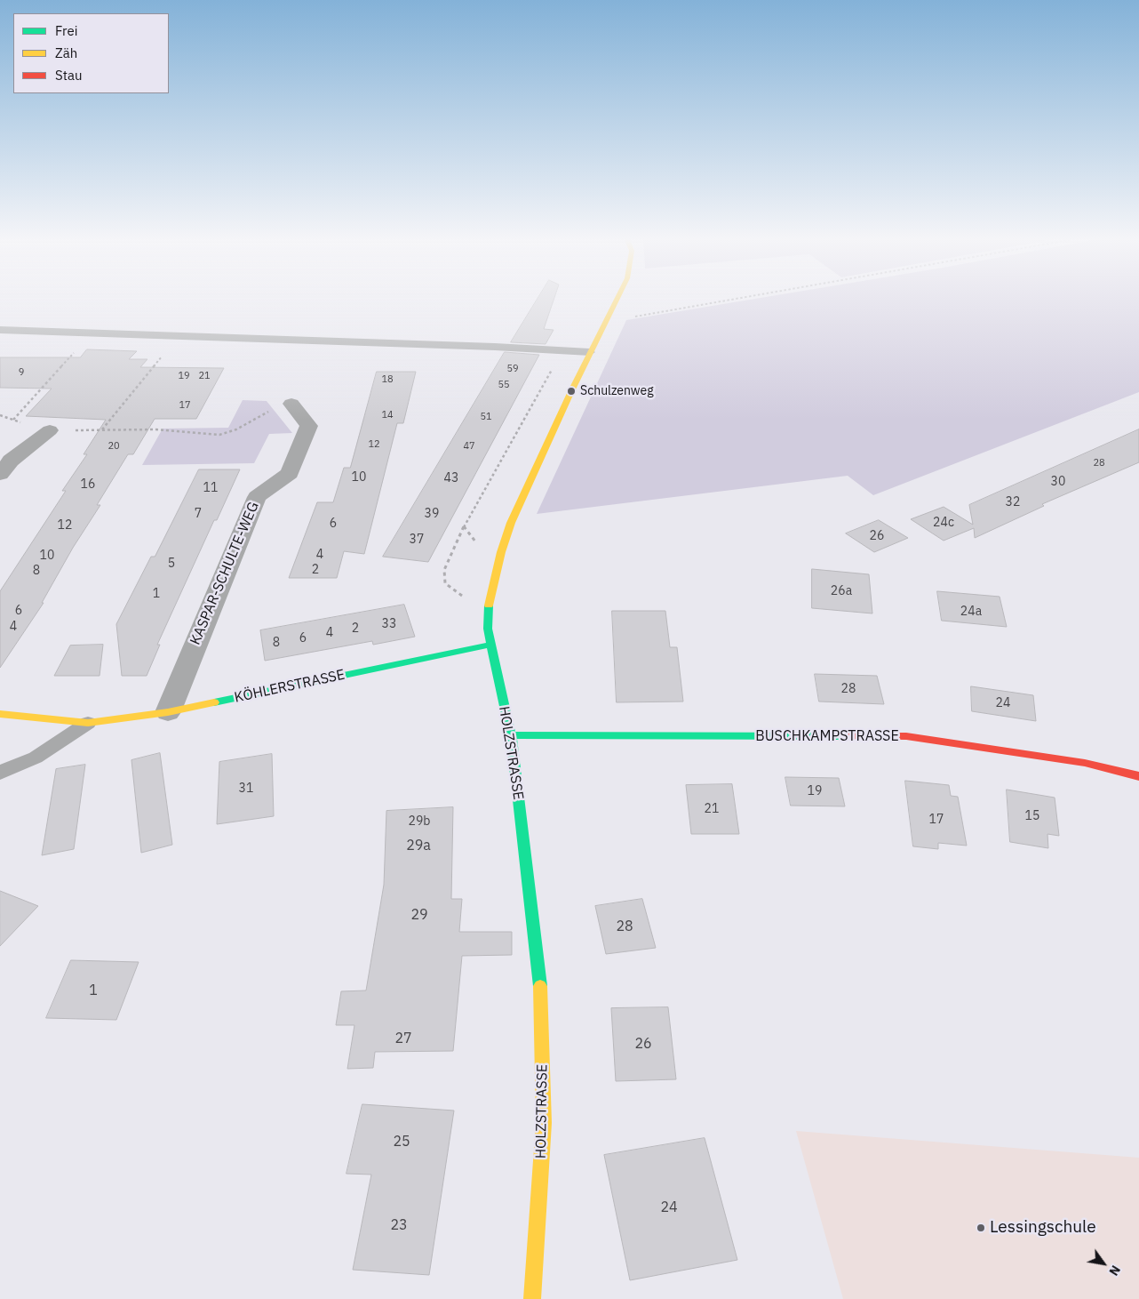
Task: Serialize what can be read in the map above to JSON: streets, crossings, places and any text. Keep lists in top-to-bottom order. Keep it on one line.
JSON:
{"streets":{"street":["KASPAR-SCHULTE-WEG","KÖHLERSTRASSE","BUSCHKAMPSTRASSE","HOLZSTRASSE"]},"crossings":[["KASPAR-SCHULTE-WEG","KÖHLERSTRASSE"],["KÖHLERSTRASSE","HOLZSTRASSE"],["BUSCHKAMPSTRASSE","HOLZSTRASSE"]],"places":["Schulzenweg","Lessingschule"],"house_numbers":["59","9","19","21","18","55","17","14","51","12","20","47","28","10","43","30","16","11","32","7","39","24c","6","12","26","37","4","10","5","2","8","26a","1","6","24a","33","4","2","4","6","8","28","24","31","19","21","15","17","29b","29a","29","28","1","27","26","25","24","23"],"legend":["Frei","Zäh","Stau"],"north":"bottom right"}
